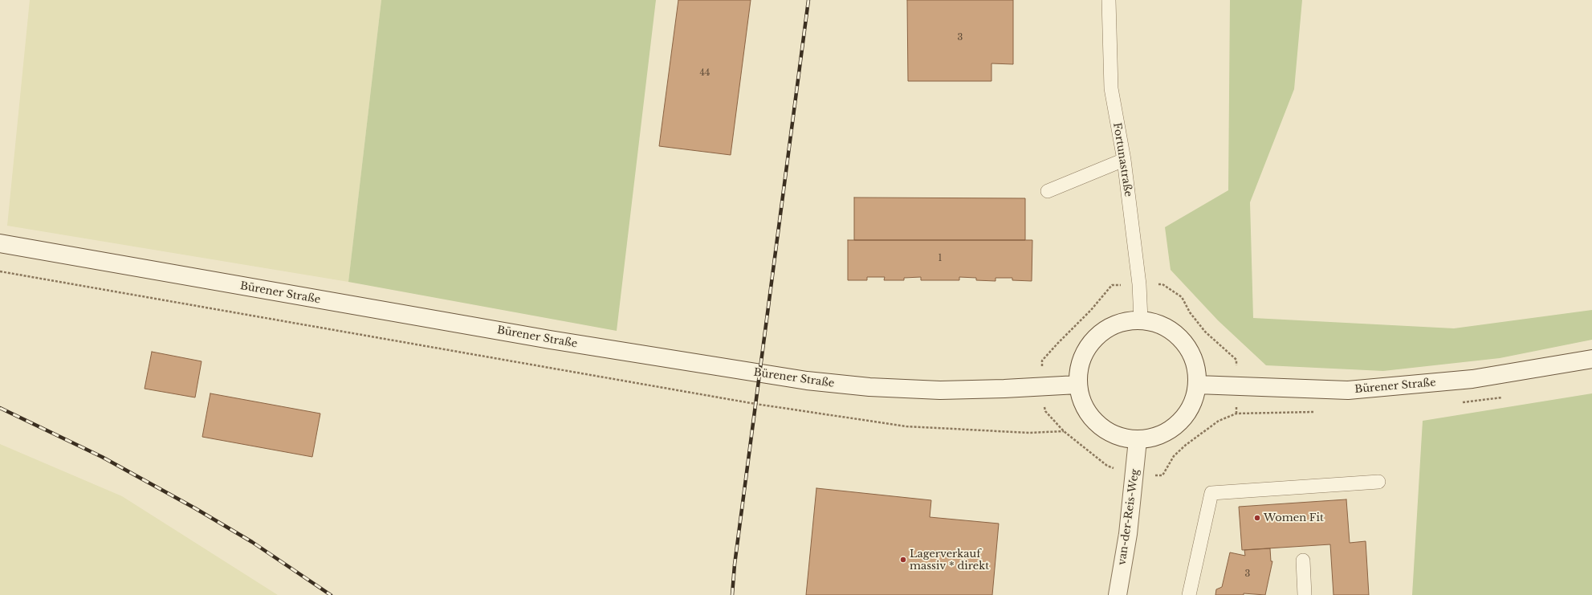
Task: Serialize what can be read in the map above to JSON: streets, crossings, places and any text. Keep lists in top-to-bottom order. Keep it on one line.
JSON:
{"streets":{"main road":["Bürener Straße","van-der-Reis-Weg"],"lane":["Fortunastraße"]},"places":["Women Fit","Lagerverkauf massiv * direkt"],"house_numbers":["3","44","1","3"]}
